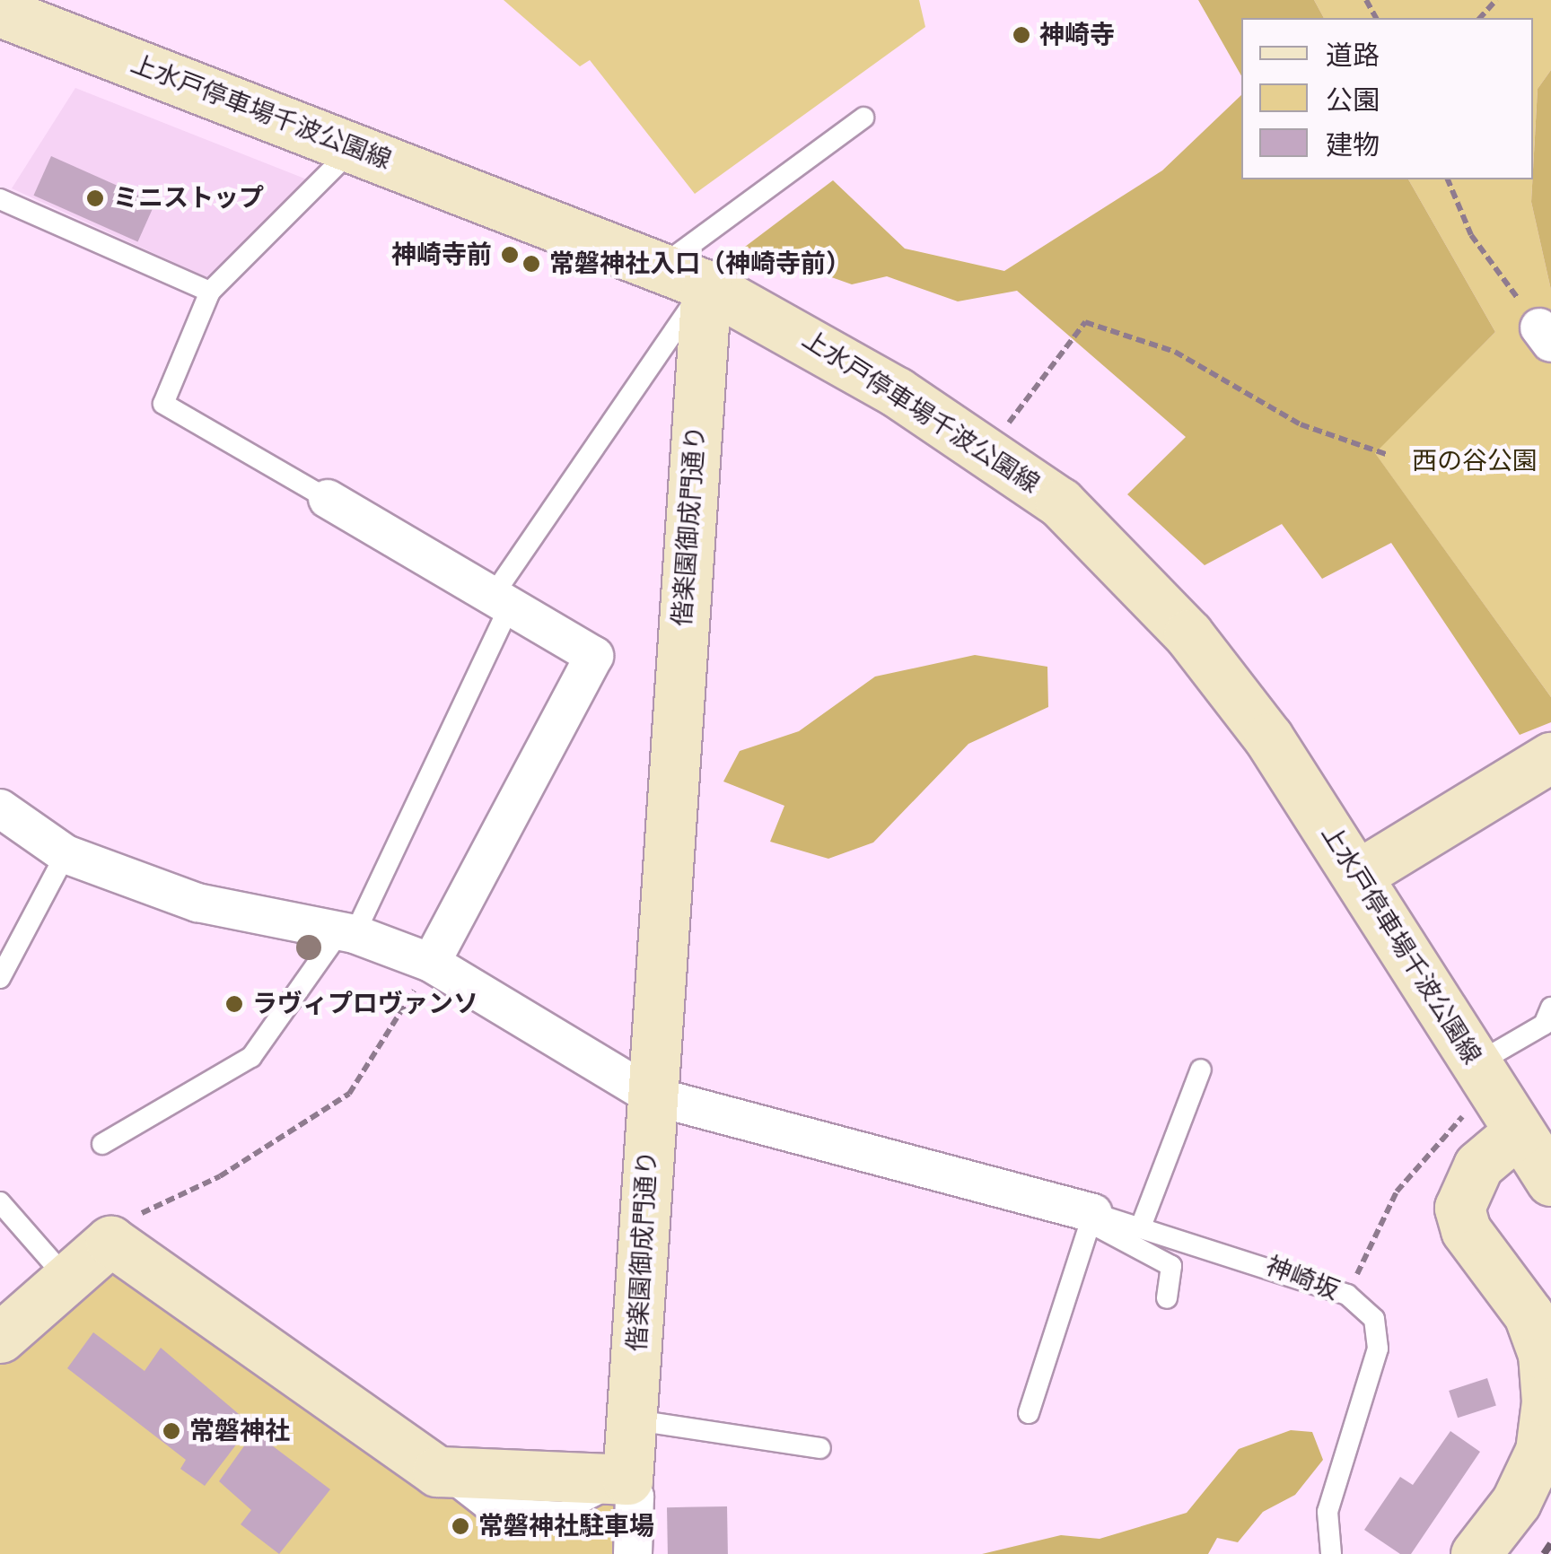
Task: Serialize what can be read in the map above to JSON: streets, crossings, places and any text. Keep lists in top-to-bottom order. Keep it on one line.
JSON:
{"streets":{"street":["上水戸停車場千波公園線","偕楽園御成門通り"],"lane":["神崎坂"]},"crossings":[["上水戸停車場千波公園線","偕楽園御成門通り"]],"parks":["西の谷公園"],"places":["神崎寺","ミニストップ","神崎寺前","常磐神社入口（神崎寺前）","ラヴィプロヴァンソ","常磐神社","常磐神社駐車場"],"legend":["道路","公園","建物"]}
